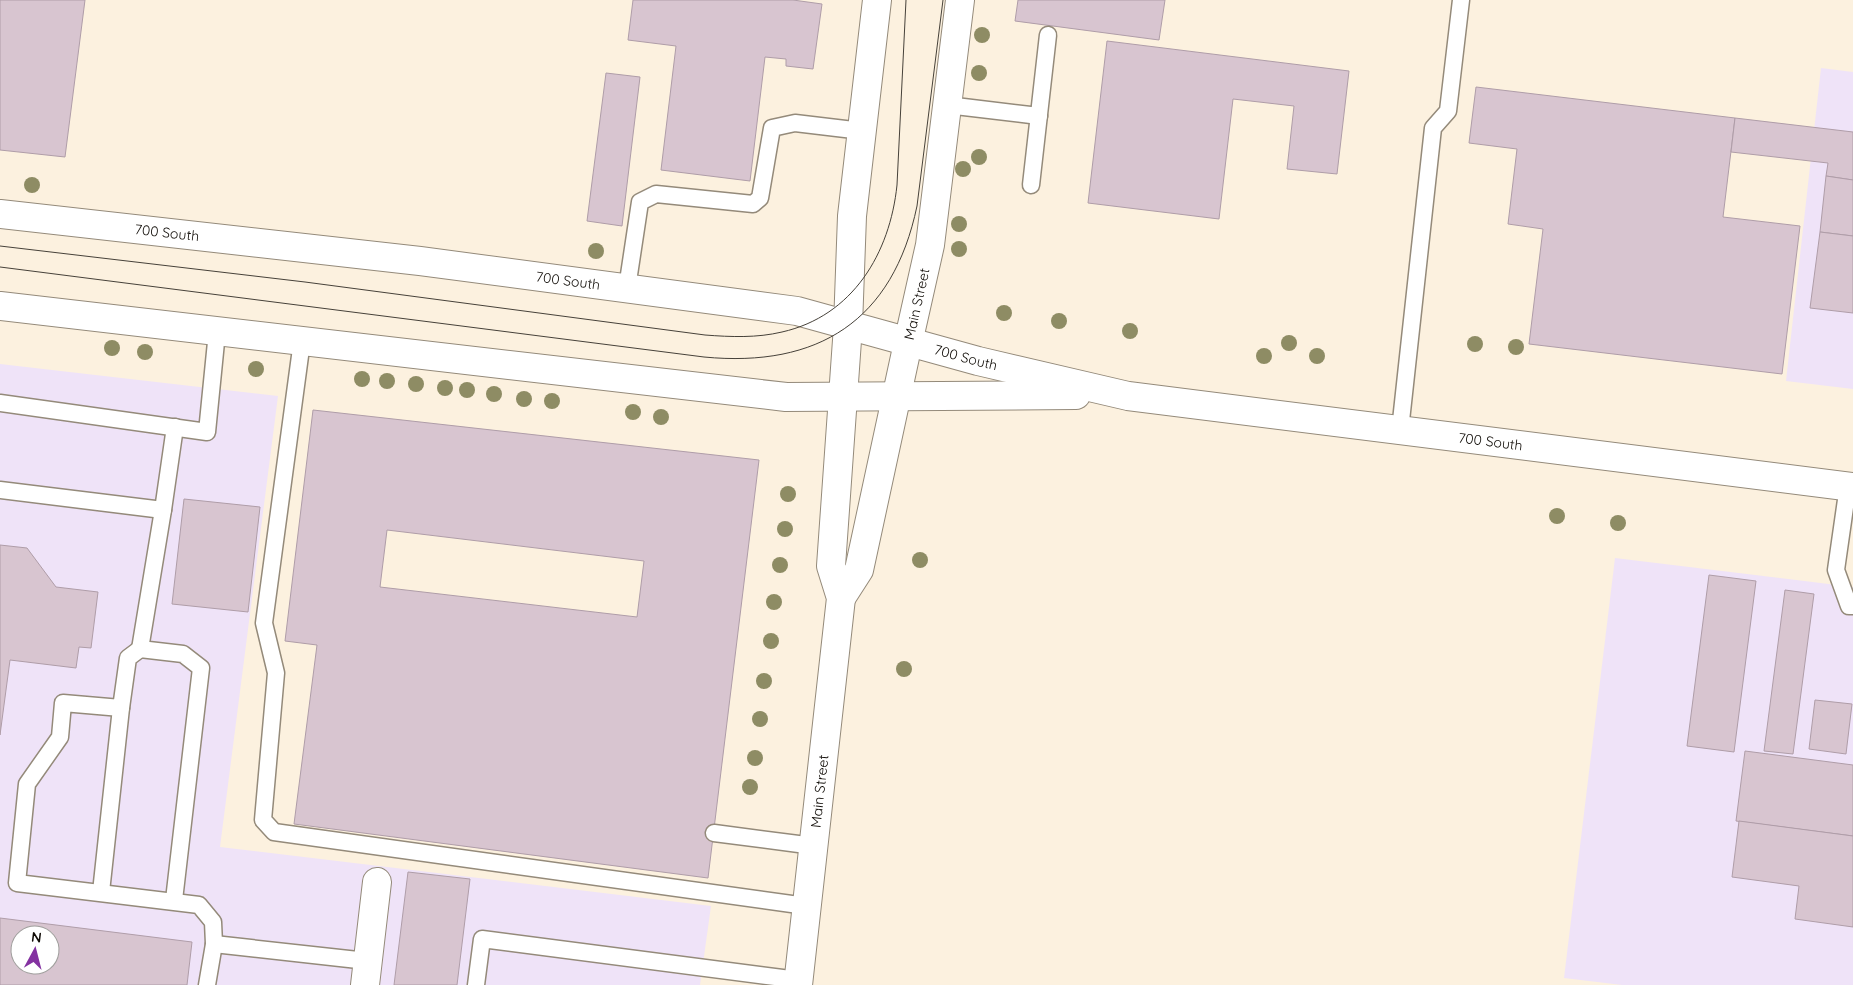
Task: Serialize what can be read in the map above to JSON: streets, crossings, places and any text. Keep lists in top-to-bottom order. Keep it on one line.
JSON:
{"streets":{"street":["700 South","Main Street"]},"crossings":[["700 South","Main Street"]],"north":"top"}
